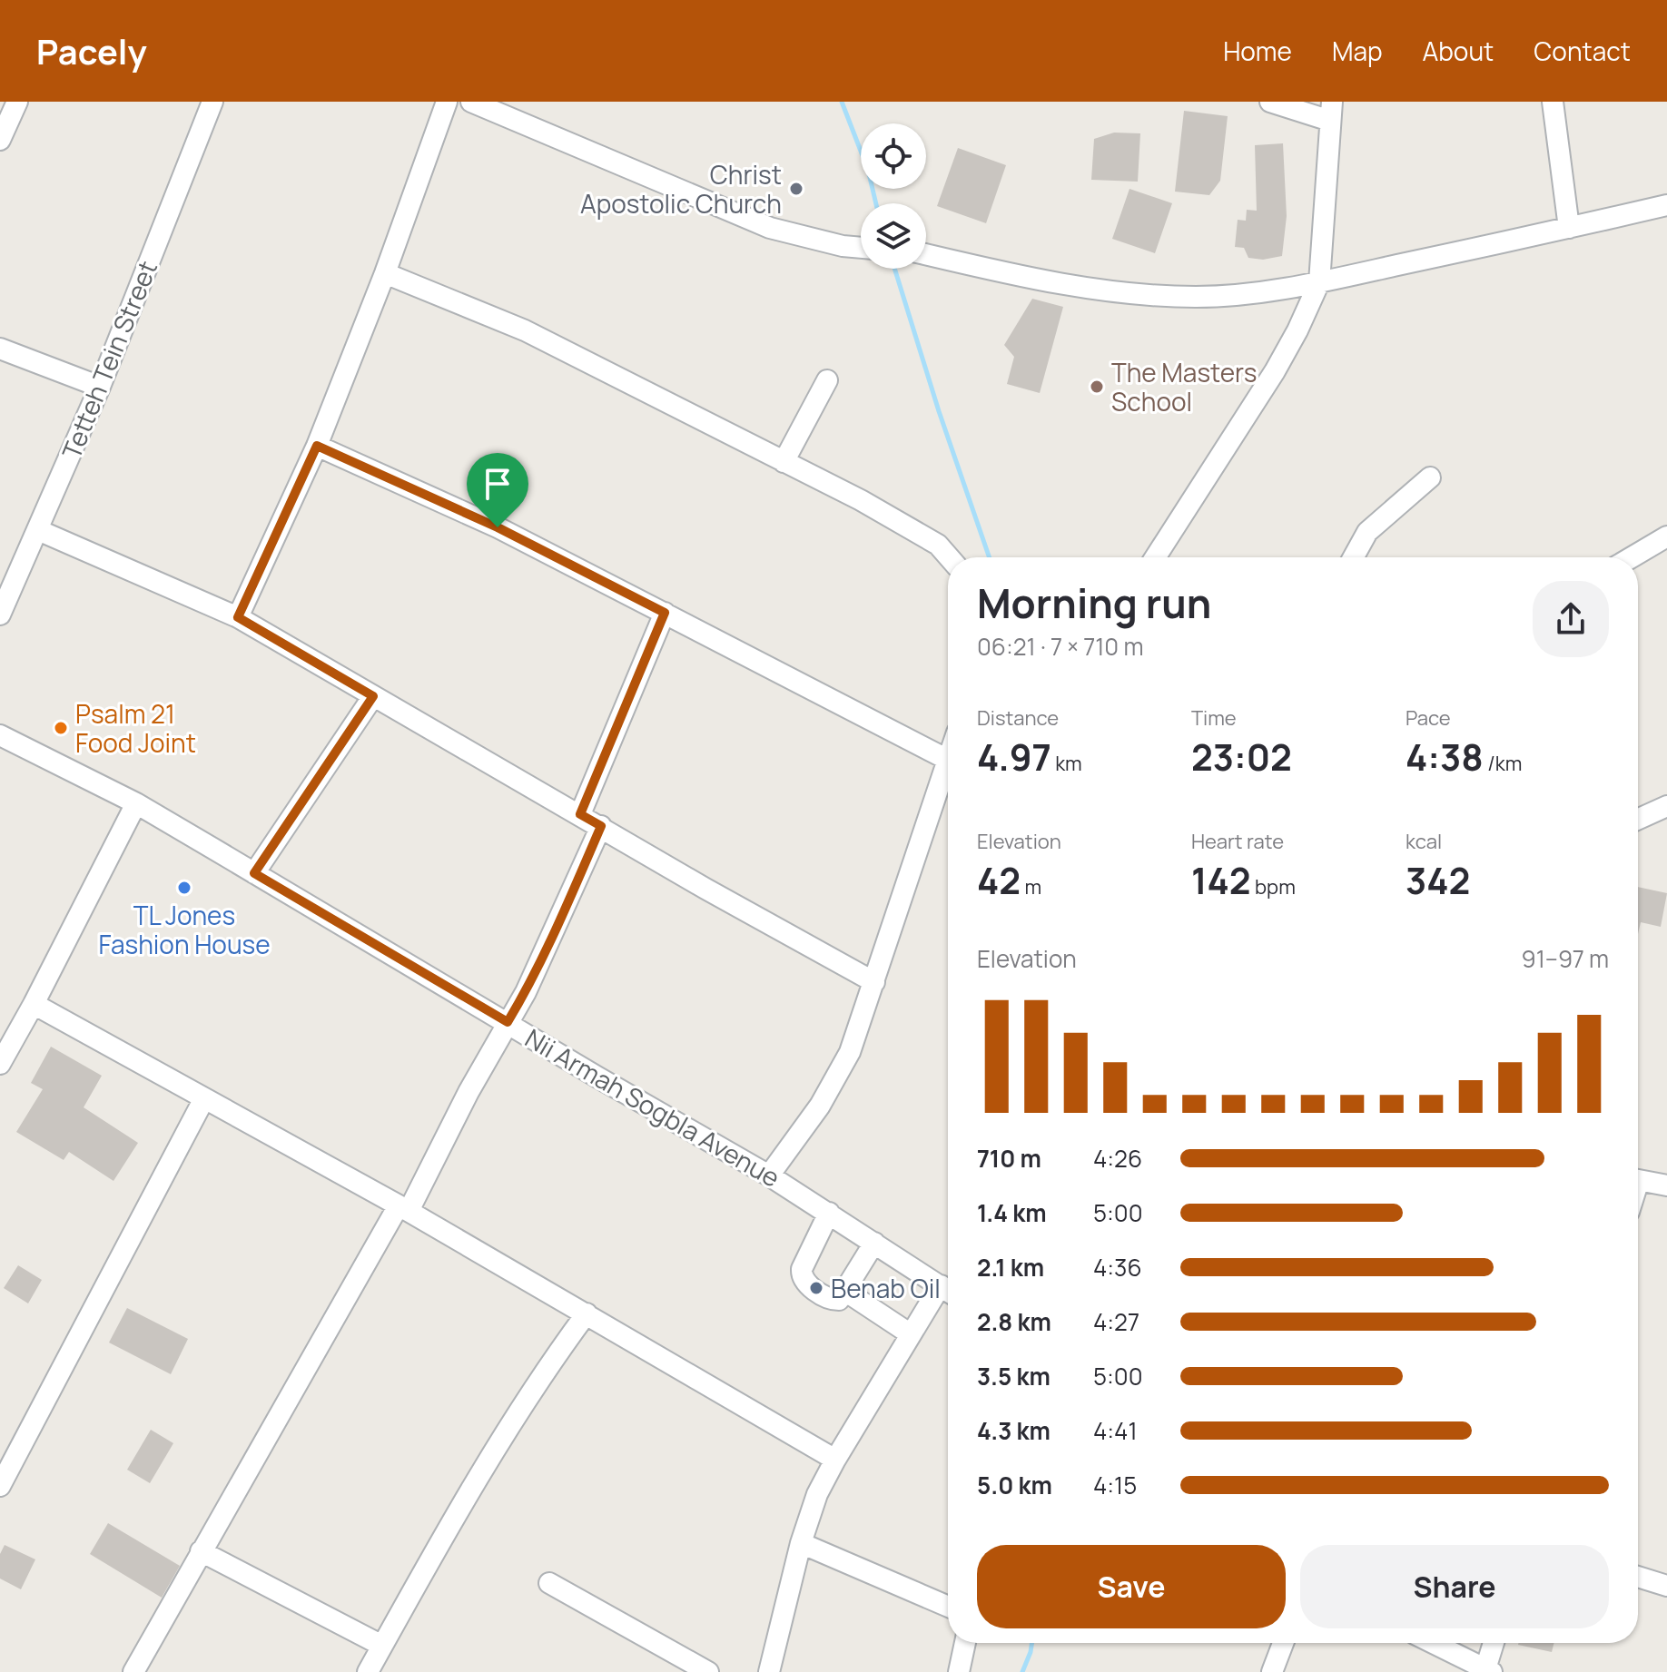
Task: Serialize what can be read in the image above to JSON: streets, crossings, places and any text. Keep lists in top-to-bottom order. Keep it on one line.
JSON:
{"streets":{"street":["Tetteh Tein Street","Nii Armah Sogbla Avenue"]},"places":["Christ Apostolic Church","The Masters School","Psalm 21 Food Joint","TL Jones Fashion House","Benab Oil"],"page":{"header":"Pacely","nav":["Home","Map","About","Contact"],"heading":["Morning run","06:21 · 7 × 710 m"],"stats":[["Distance","4.97 km"],["Time","23:02"],["Pace","4:38 /km"],["Elevation","42 m"],["Heart rate","142 bpm"],["kcal","342"]],"chart":["Elevation","91–97 m"],"list":[{"name":"710 m","note":"4:26"},{"name":"1.4 km","note":"5:00"},{"name":"2.1 km","note":"4:36"},{"name":"2.8 km","note":"4:27"},{"name":"3.5 km","note":"5:00"},{"name":"4.3 km","note":"4:41"},{"name":"5.0 km","note":"4:15"}],"buttons":["Save","Share"]}}
